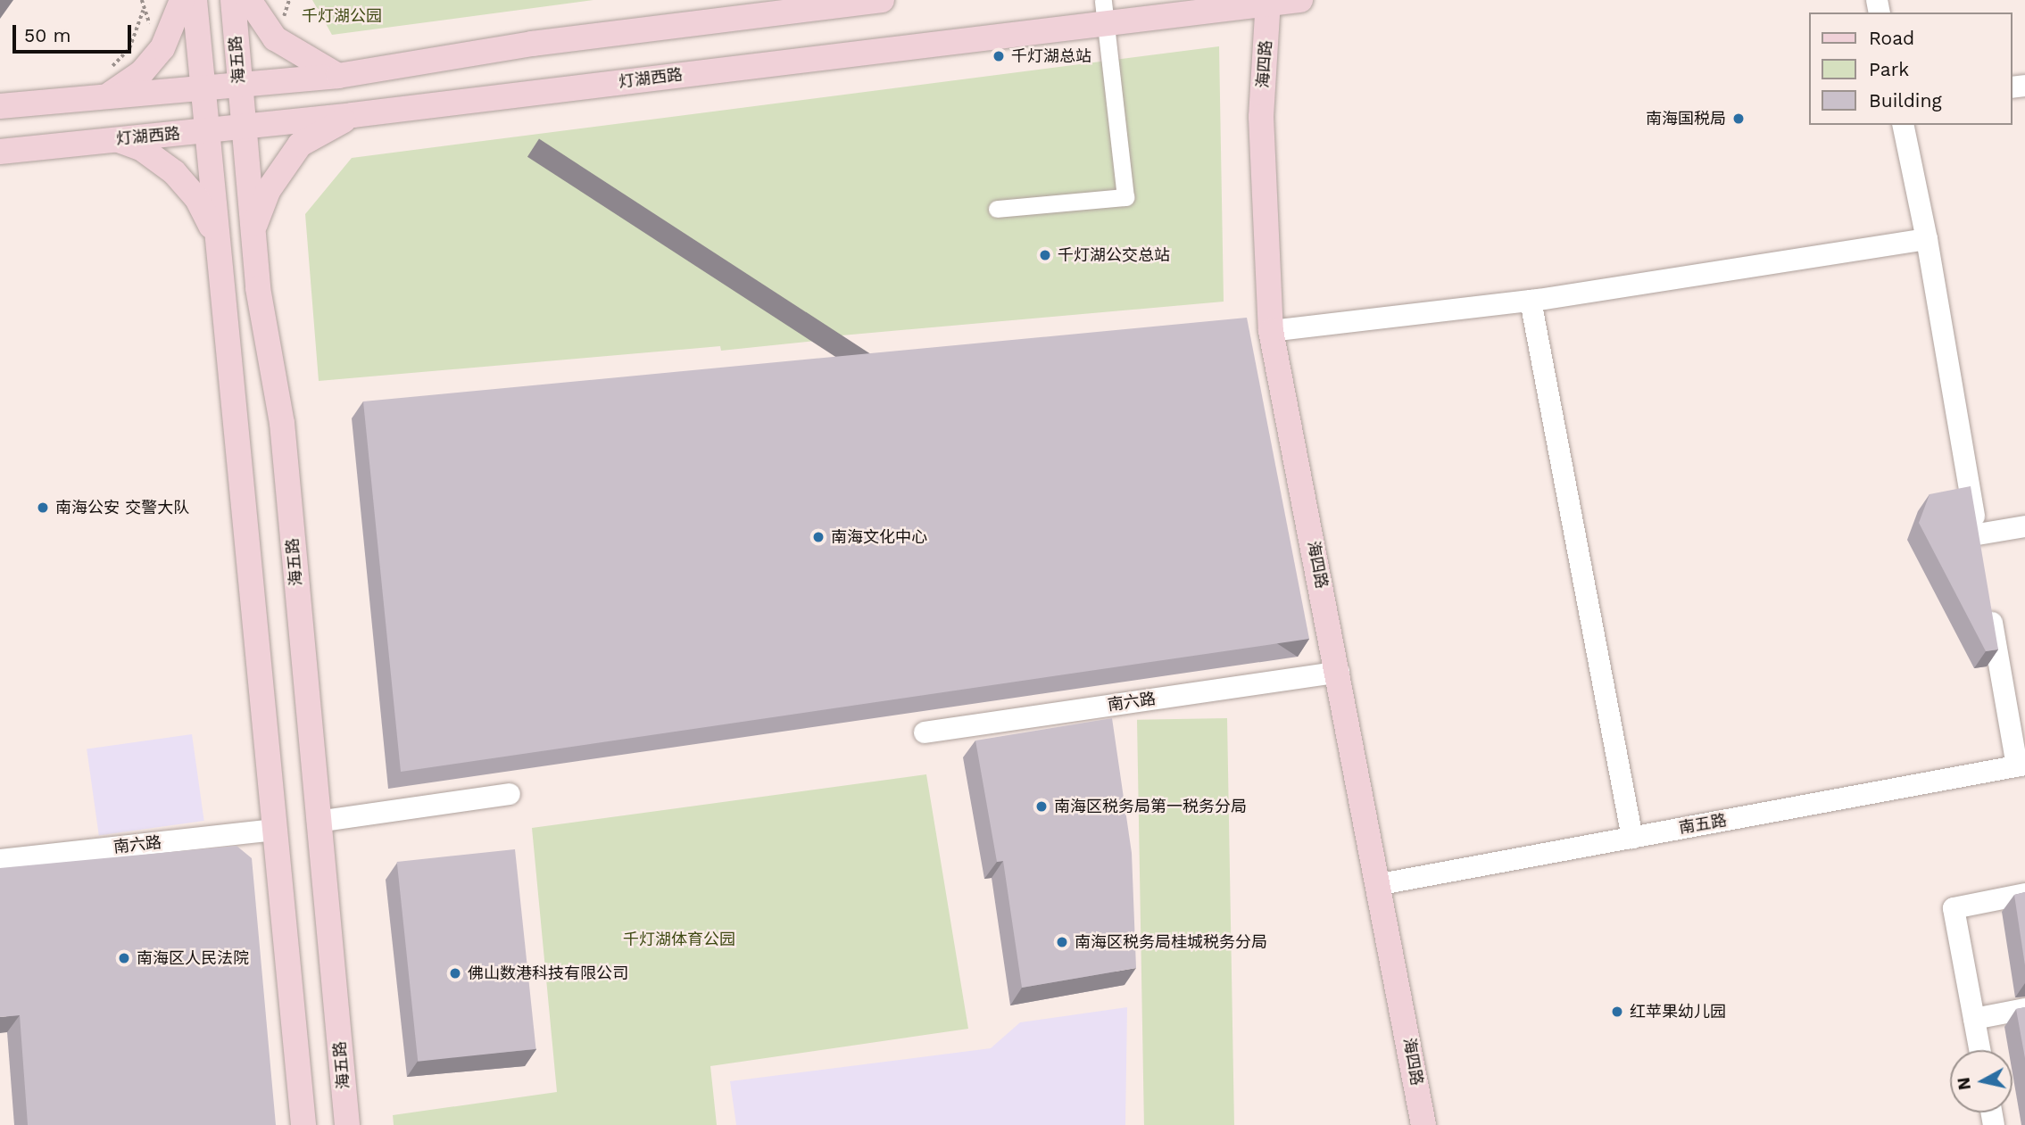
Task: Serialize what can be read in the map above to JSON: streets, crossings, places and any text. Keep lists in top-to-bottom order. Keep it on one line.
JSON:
{"streets":{"main road":["海五路","海四路","灯湖西路"],"street":["南六路","南五路"]},"crossings":[["海五路","灯湖西路"],["海四路","灯湖西路"],["海四路","南六路"],["海四路","南五路"]],"parks":["千灯湖公园","千灯湖体育公园"],"places":["千灯湖总站","南海国税局","千灯湖公交总站","南海公安 交警大队","南海文化中心","南海区税务局第一税务分局","南海区税务局桂城税务分局","南海区人民法院","佛山数港科技有限公司","红苹果幼儿园"],"legend":["Road","Park","Building"],"scale_bar":"50 m","north":"left"}
